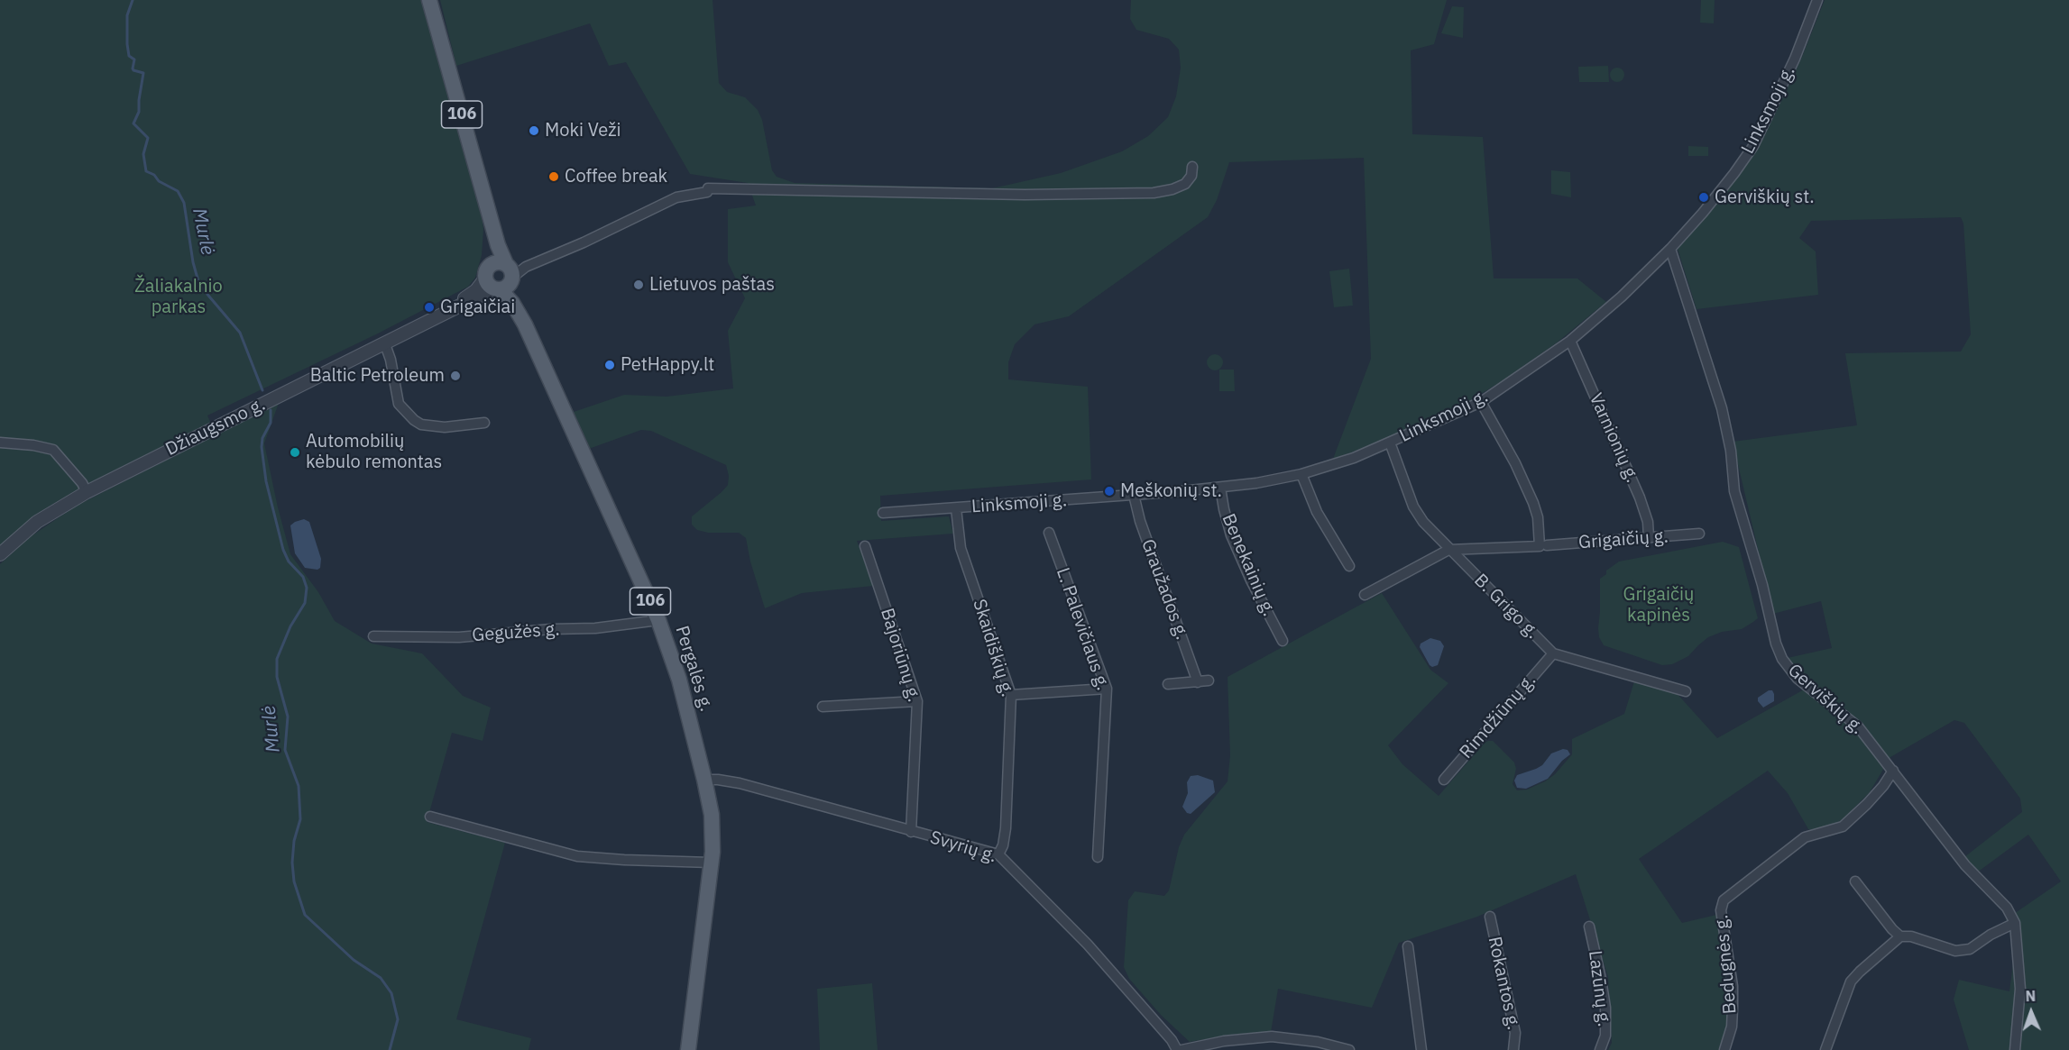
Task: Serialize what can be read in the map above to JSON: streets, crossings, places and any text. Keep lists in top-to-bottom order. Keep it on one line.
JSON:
{"streets":{"main road":["106","Pergalės g."],"street":["Linksmoji g.","Džiaugsmo g.","Varnionių g.","Grigaičių g.","Benekainių g.","Graužados g.","B. Grigo g.","L. Palevičiaus g.","Gegužės g.","Skaidiškių g.","Bajoriūnų g.","Gerviškių g.","Rimdžiūnų g.","Svyrių g.","Bedugnės g.","Rokantos g.","Lazūnų g."]},"crossings":[["Linksmoji g.","Varnionių g."],["Linksmoji g.","Benekainių g."],["Linksmoji g.","Graužados g."],["Linksmoji g.","B. Grigo g."],["Linksmoji g.","Skaidiškių g."],["Linksmoji g.","Gerviškių g."],["Džiaugsmo g.","Pergalės g."],["Varnionių g.","Grigaičių g."],["Grigaičių g.","B. Grigo g."],["B. Grigo g.","Rimdžiūnų g."],["Gegužės g.","Pergalės g."],["Skaidiškių g.","Svyrių g."],["Bajoriūnų g.","Svyrių g."],["Pergalės g.","Svyrių g."],["Gerviškių g.","Bedugnės g."]],"water":["Murlė"],"parks":["Žaliakalnio parkas","Grigaičių kapinės"],"places":["Moki Veži","Coffee break","Gerviškių st.","Lietuvos paštas","Grigaičiai","PetHappy.lt","Baltic Petroleum","Automobilių kėbulo remontas","Meškonių st."],"north":"top"}
